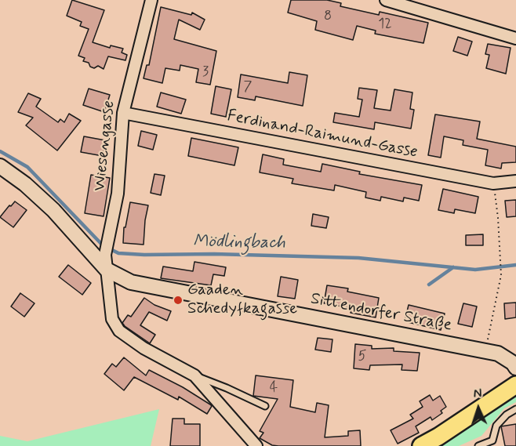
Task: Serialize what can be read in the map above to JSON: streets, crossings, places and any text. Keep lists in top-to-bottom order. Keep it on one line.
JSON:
{"streets":{"street":["Ferdinand-Raimund-Gasse","Wiesengasse","Sittendorfer Straße"]},"crossings":[["Ferdinand-Raimund-Gasse","Wiesengasse"],["Wiesengasse","Sittendorfer Straße"]],"water":["Mödlingbach"],"places":["Gaaden Schedyfkagasse"],"house_numbers":["8","12","3","7","5","4"],"north":"top"}
